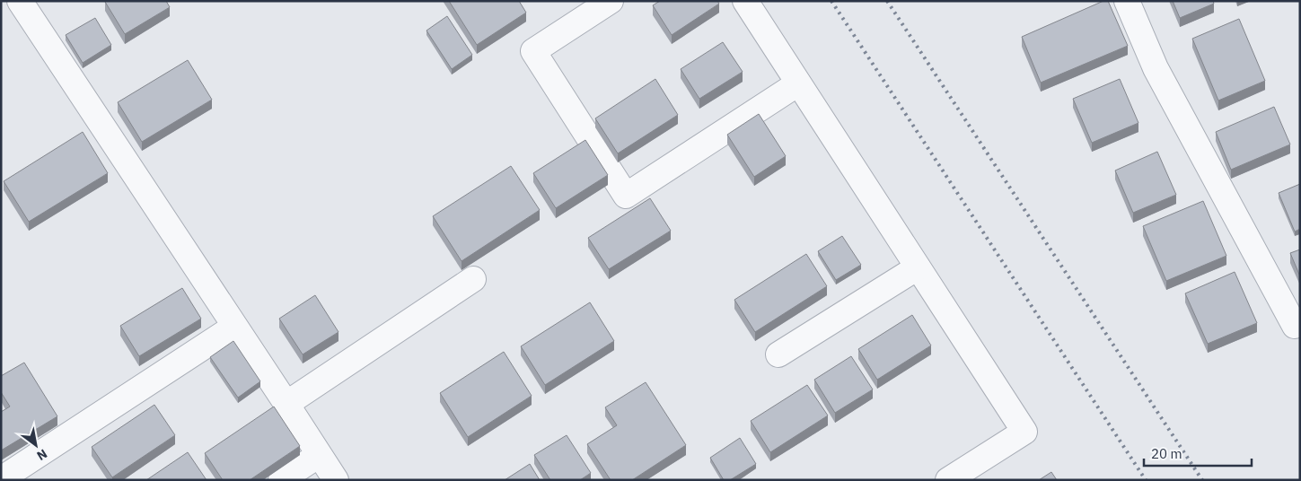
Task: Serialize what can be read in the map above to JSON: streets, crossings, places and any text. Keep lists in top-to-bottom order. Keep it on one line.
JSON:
{"scale_bar":"20 m","north":"bottom right"}
